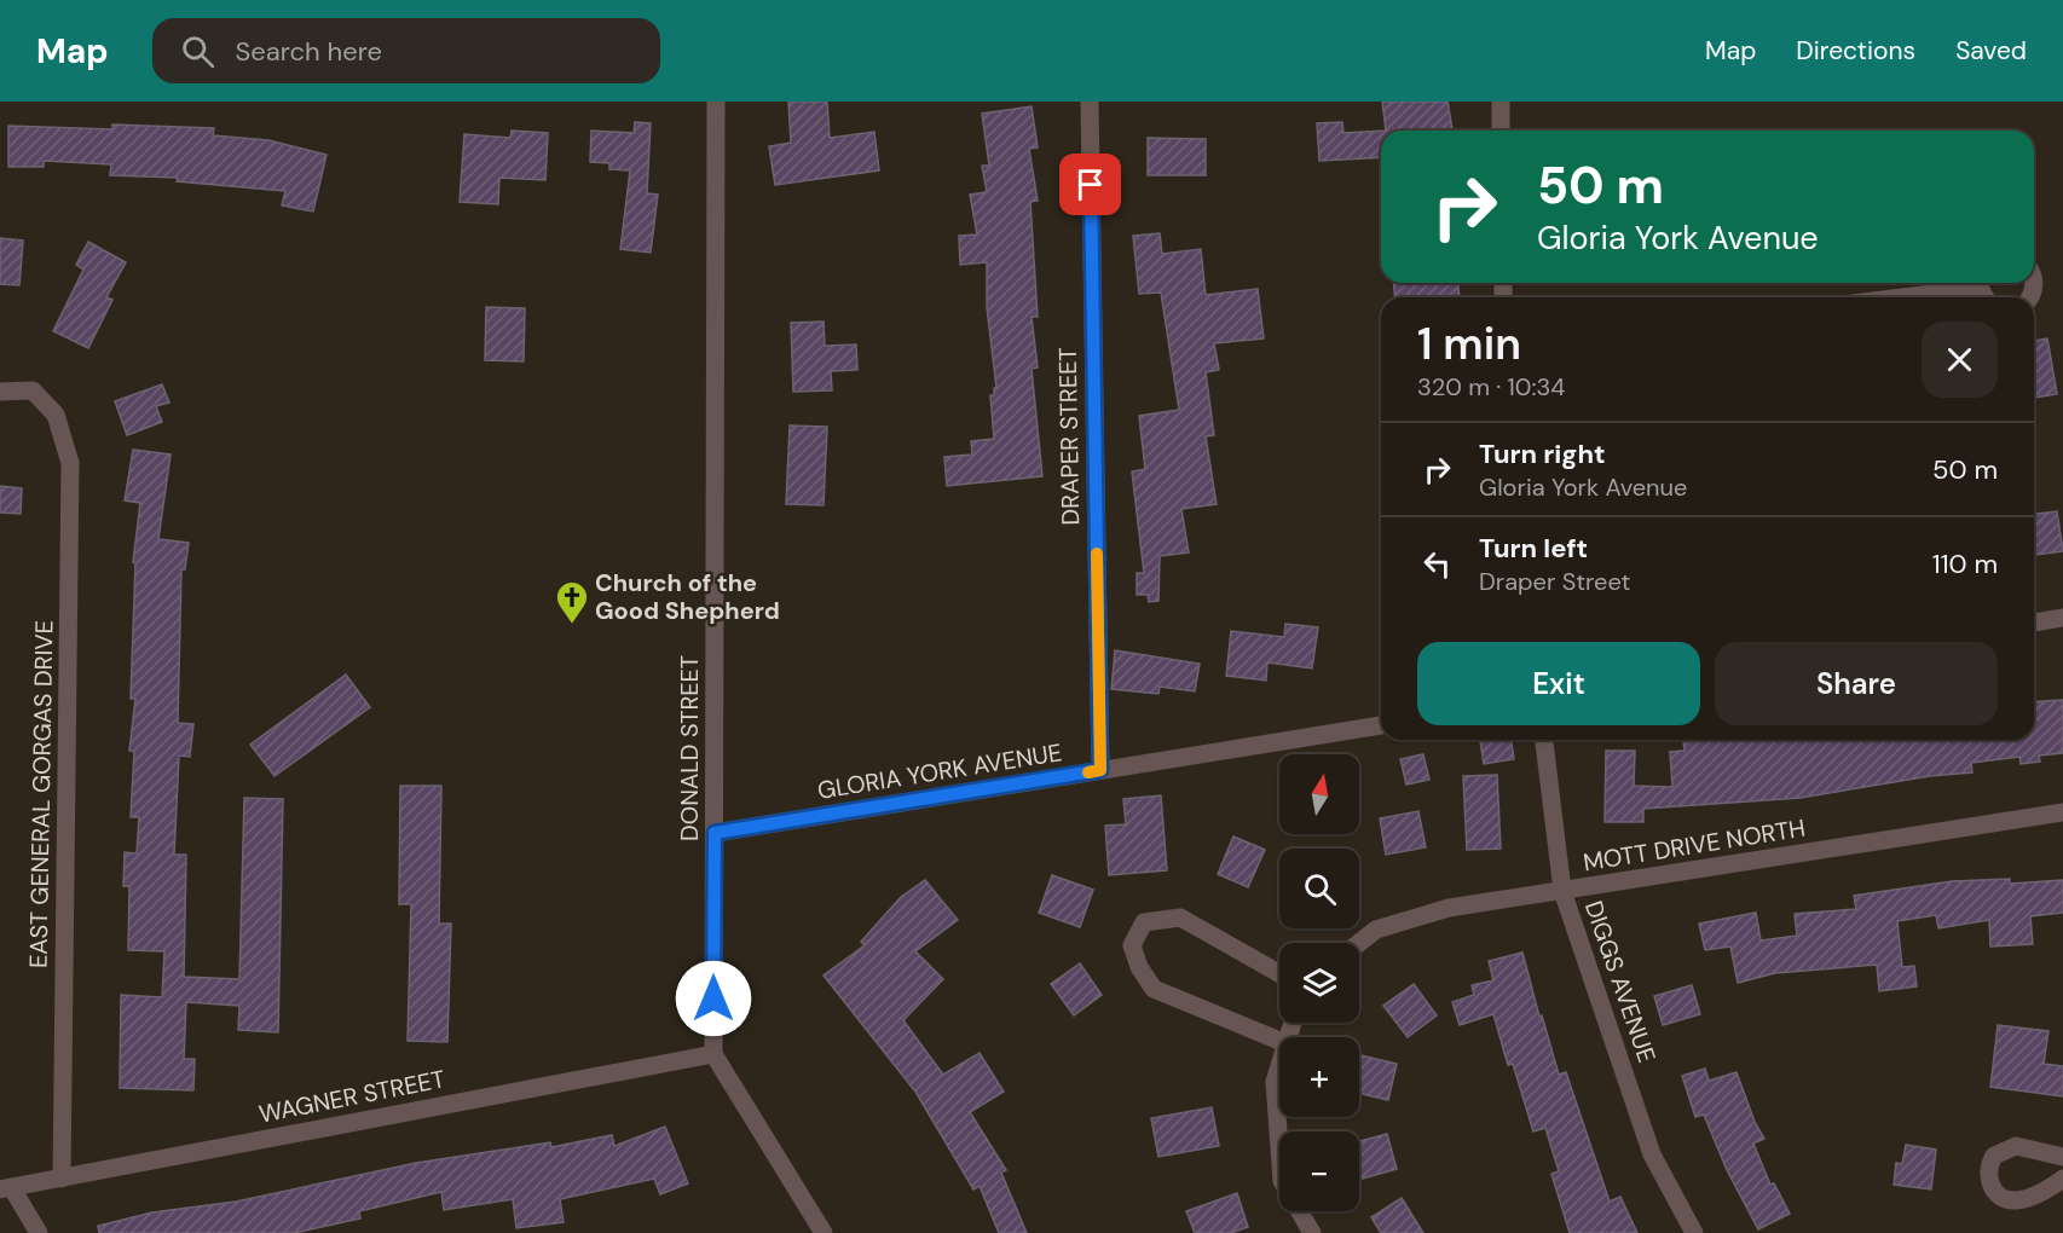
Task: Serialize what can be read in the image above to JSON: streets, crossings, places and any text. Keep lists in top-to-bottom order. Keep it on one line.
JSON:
{"streets":{"street":["DRAPER STREET","DONALD STREET","GLORIA YORK AVENUE","EAST GENERAL GORGAS DRIVE","MOTT DRIVE NORTH","DIGGS AVENUE","WAGNER STREET"]},"crossings":[["DRAPER STREET","GLORIA YORK AVENUE"],["DONALD STREET","GLORIA YORK AVENUE"],["DONALD STREET","WAGNER STREET"],["EAST GENERAL GORGAS DRIVE","WAGNER STREET"],["MOTT DRIVE NORTH","DIGGS AVENUE"]],"places":{"church":["Church of the Good Shepherd"]},"north":"top","page":{"header":"Map","search":"Search here","nav":["Map","Directions","Saved"],"turn":["50 m","Gloria York Avenue"],"heading":["1 min","320 m · 10:34"],"list":[{"name":"Turn right","note":"Gloria York Avenue","value":"50 m"},{"name":"Turn left","note":"Draper Street","value":"110 m"}],"buttons":["Exit","Share"],"map_buttons":["+","−"]}}
